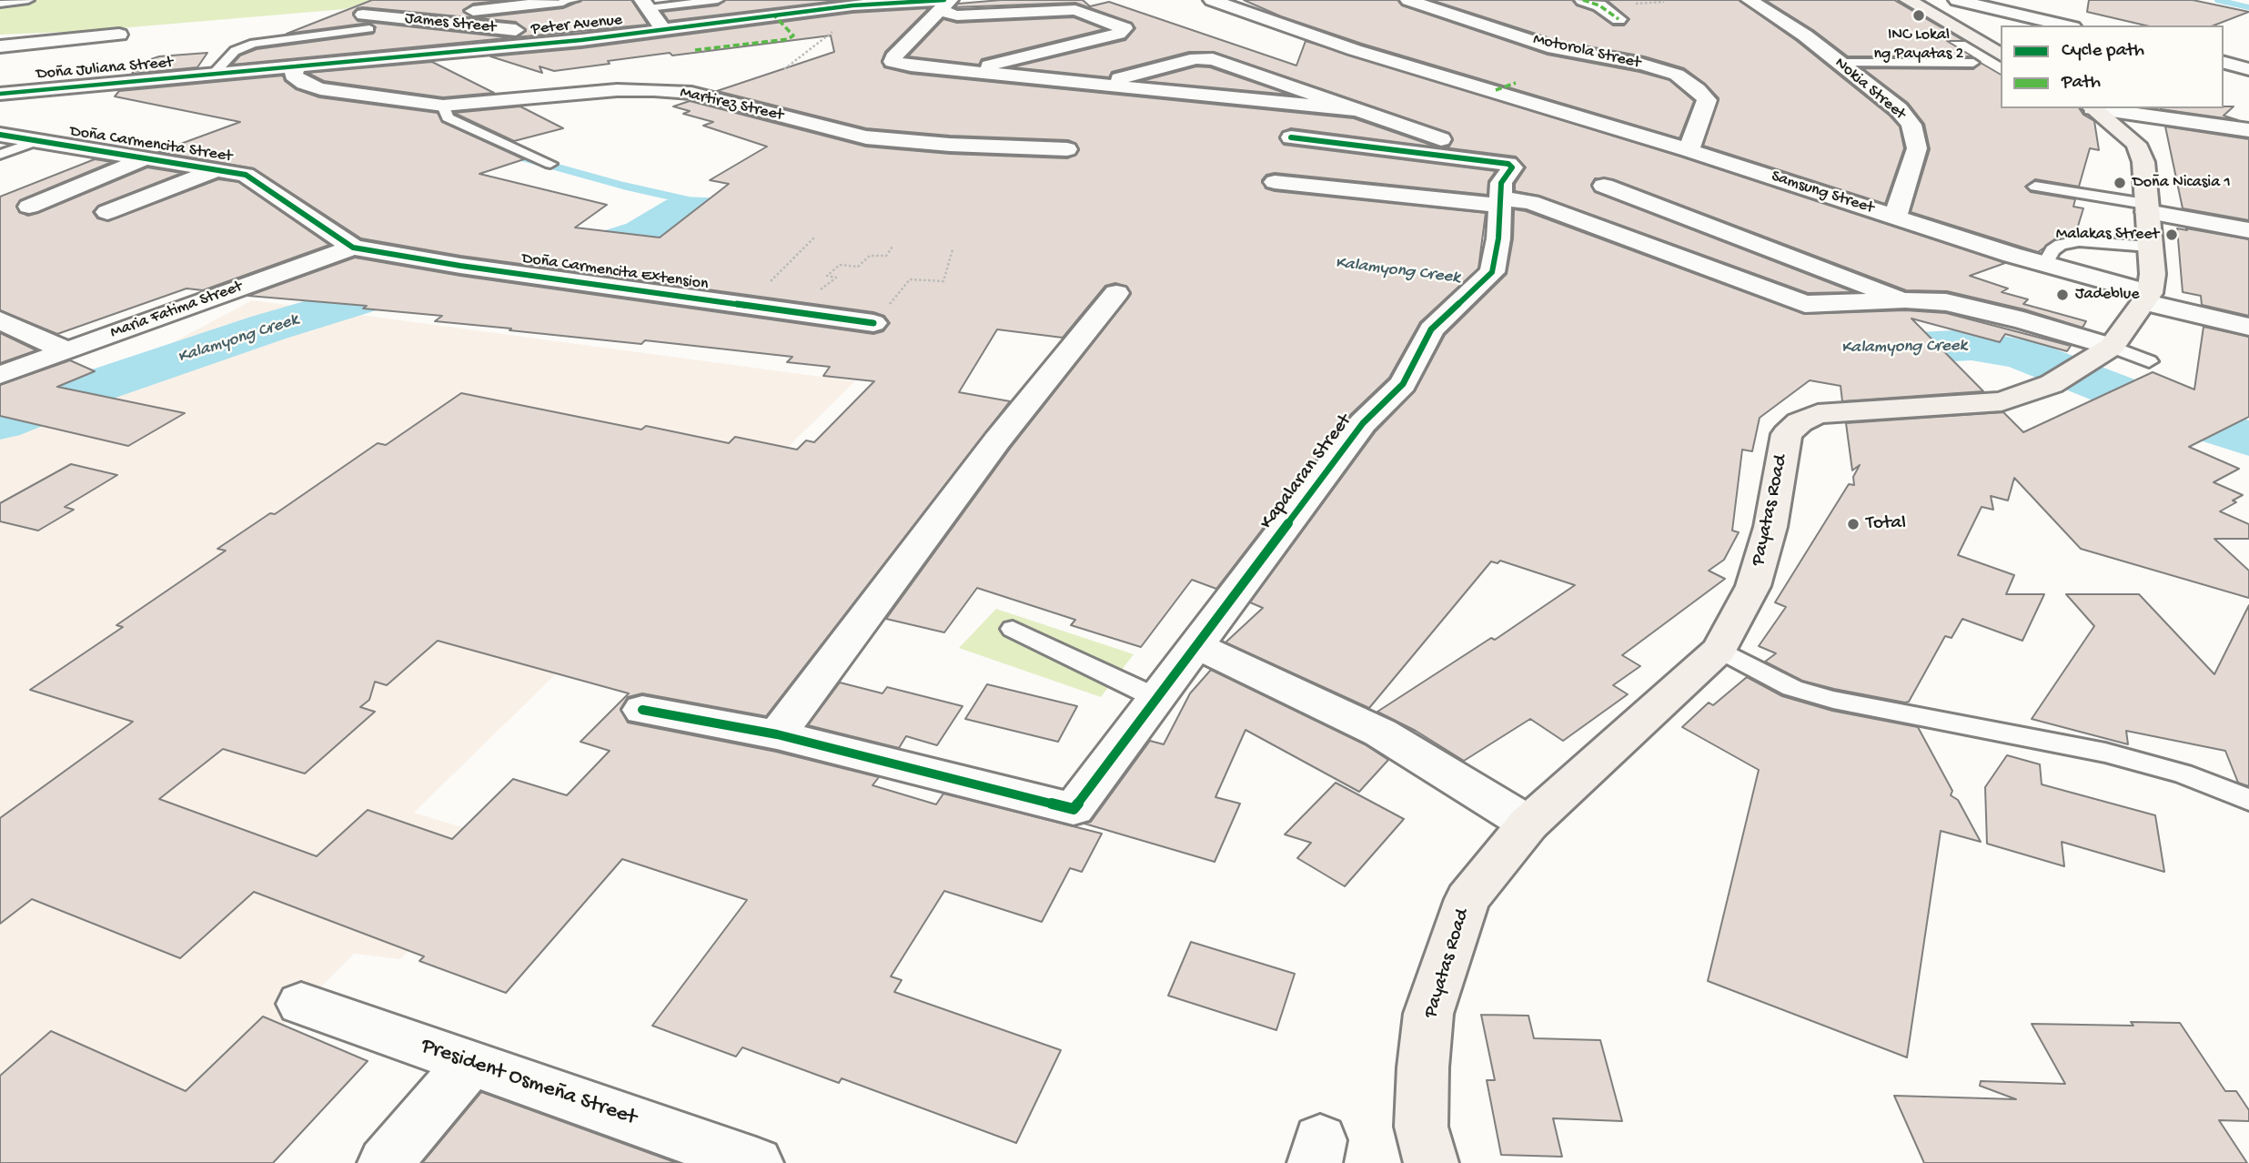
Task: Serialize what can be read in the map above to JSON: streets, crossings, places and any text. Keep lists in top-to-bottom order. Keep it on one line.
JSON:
{"streets":{"main road":["Payatas Road"],"street":["James Street","Peter Avenue","Motorola Street","Doña Juliana Street","Nokia Street","Martirez Street","Doña Carmencita Street","Samsung Street","Doña Carmencita Extension","Maria Fatima Street","Kapalaran Street","President Osmeña Street"]},"crossings":[["James Street","Peter Avenue"],["Peter Avenue","Doña Juliana Street"],["Peter Avenue","Martirez Street"],["Motorola Street","Samsung Street"],["Nokia Street","Samsung Street"],["Doña Carmencita Street","Doña Carmencita Extension"],["Doña Carmencita Street","Maria Fatima Street"],["Samsung Street","Payatas Road"],["Doña Carmencita Extension","Maria Fatima Street"]],"water":["Kalamyong Creek"],"places":["INC Lokal ng Payatas 2","Doña Nicasia 1","Malakas Street","Jadeblue","Total"],"legend":["Cycle path","Path"]}
